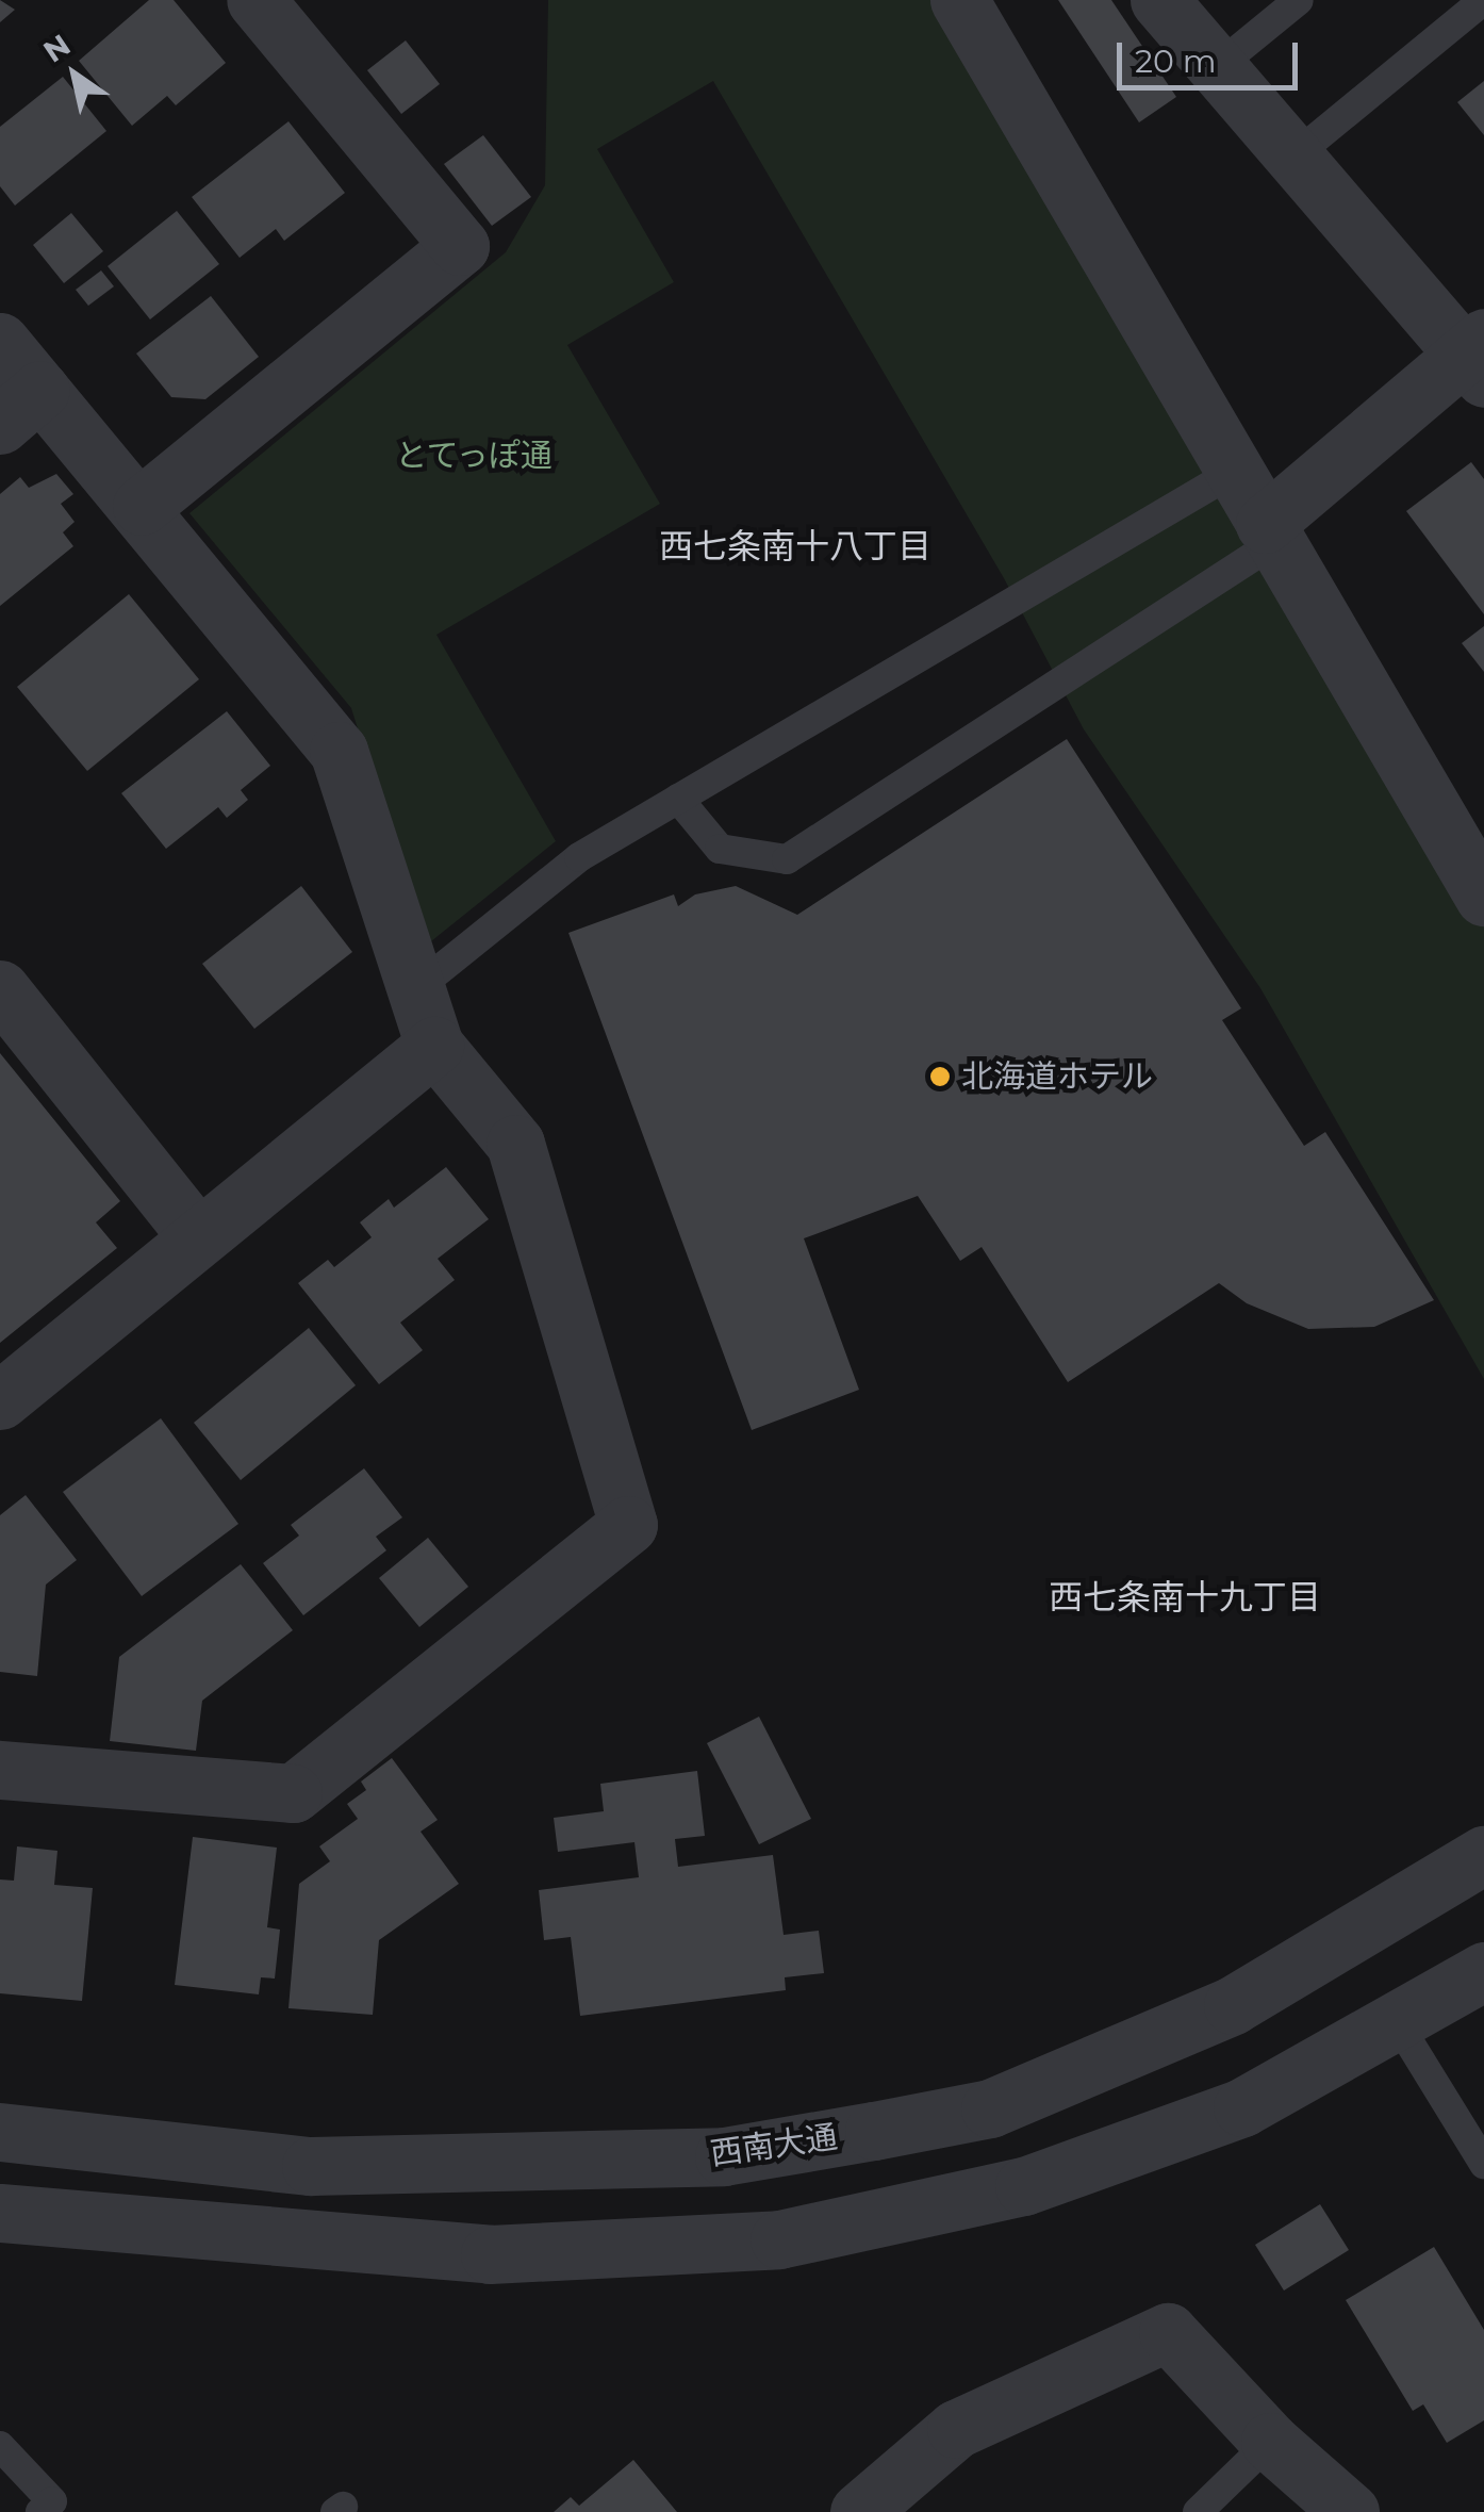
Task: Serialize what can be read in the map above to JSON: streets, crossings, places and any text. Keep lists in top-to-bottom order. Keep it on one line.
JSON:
{"streets":{"street":["西南大通"]},"districts":["西七条南十八丁目","西七条南十九丁目"],"parks":["とてっぽ通"],"places":["北海道ホテル"],"scale_bar":"20 m","north":"top left"}
